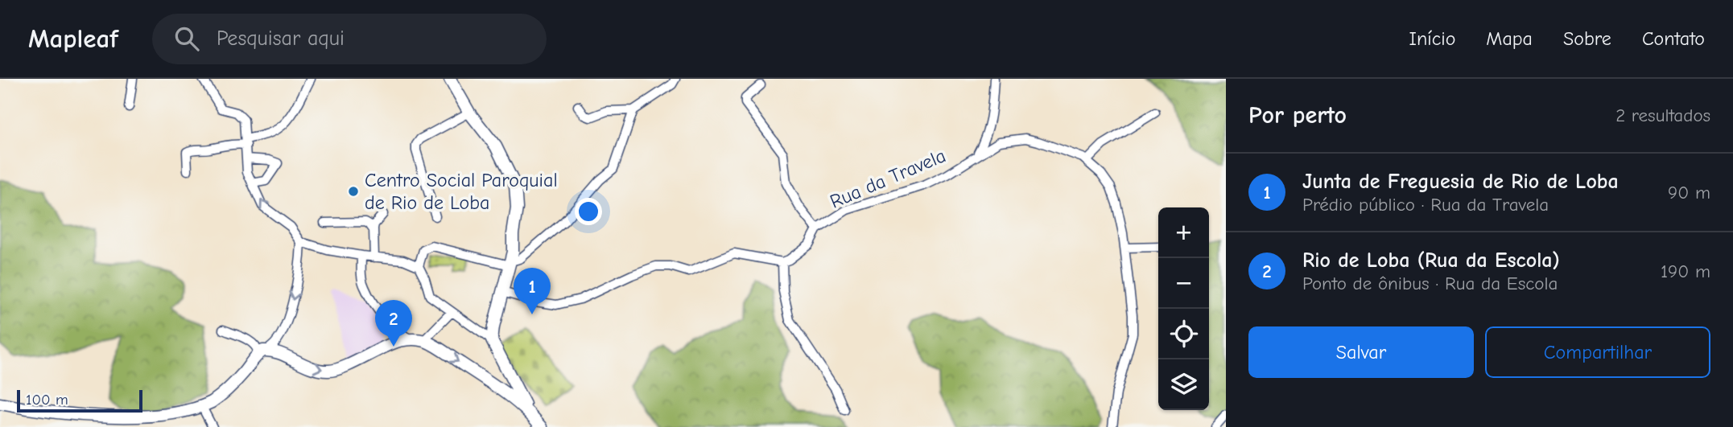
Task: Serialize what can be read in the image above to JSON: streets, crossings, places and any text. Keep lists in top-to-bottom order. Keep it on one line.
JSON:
{"streets":{"street":["Rua da Travela"]},"places":["Centro Social Paroquial de Rio de Loba"],"scale_bar":"100 m","page":{"header":"Mapleaf","search":"Pesquisar aqui","nav":["Início","Mapa","Sobre","Contato"],"heading":["Por perto","2 resultados"],"list":[{"mark":"1","name":"Junta de Freguesia de Rio de Loba","note":"Prédio público · Rua da Travela","value":"90 m"},{"mark":"2","name":"Rio de Loba (Rua da Escola)","note":"Ponto de ônibus · Rua da Escola","value":"190 m"}],"map_buttons":["+","−"],"pins":["1","2"],"buttons":["Salvar","Compartilhar"],"scale":"100 m"}}
